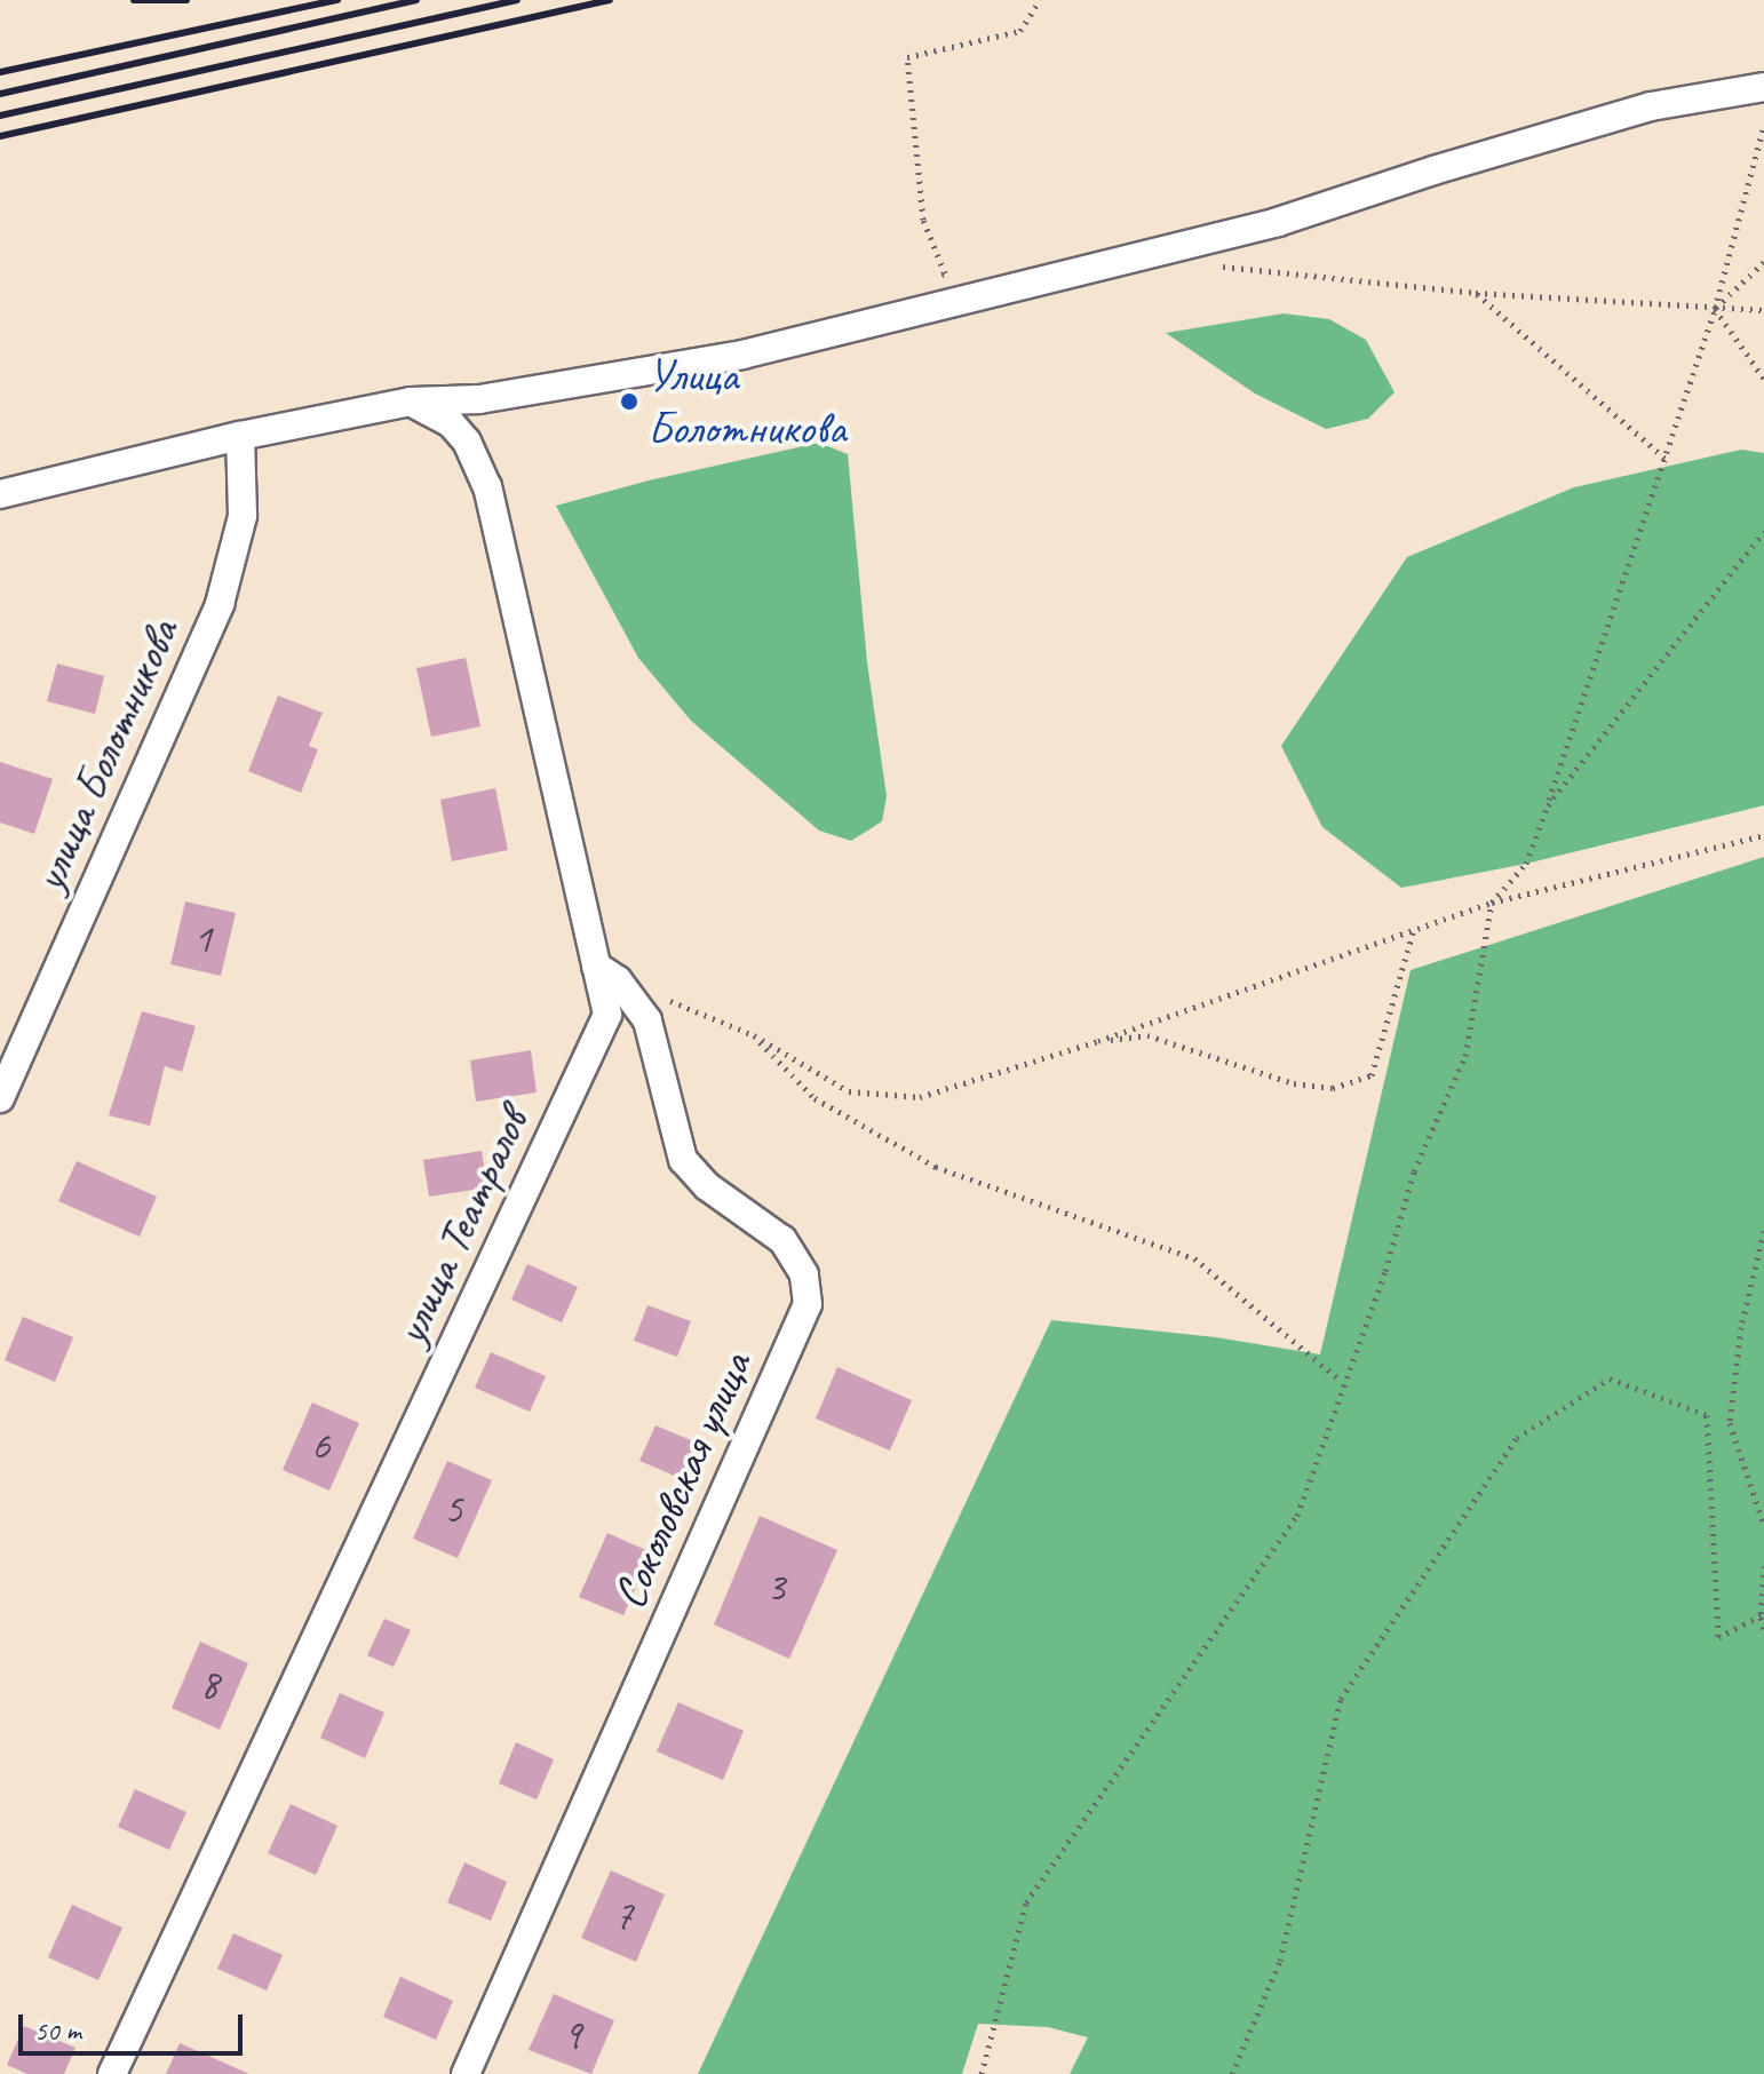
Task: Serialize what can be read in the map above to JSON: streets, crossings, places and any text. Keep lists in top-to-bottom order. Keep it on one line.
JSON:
{"streets":{"street":["улица Болотникова","улица Театралов","Соколовская улица"]},"crossings":[["улица Театралов","Соколовская улица"]],"places":["Улица Болотникова"],"house_numbers":["1","6","5","3","8","7","9"],"scale_bar":"50 m"}
